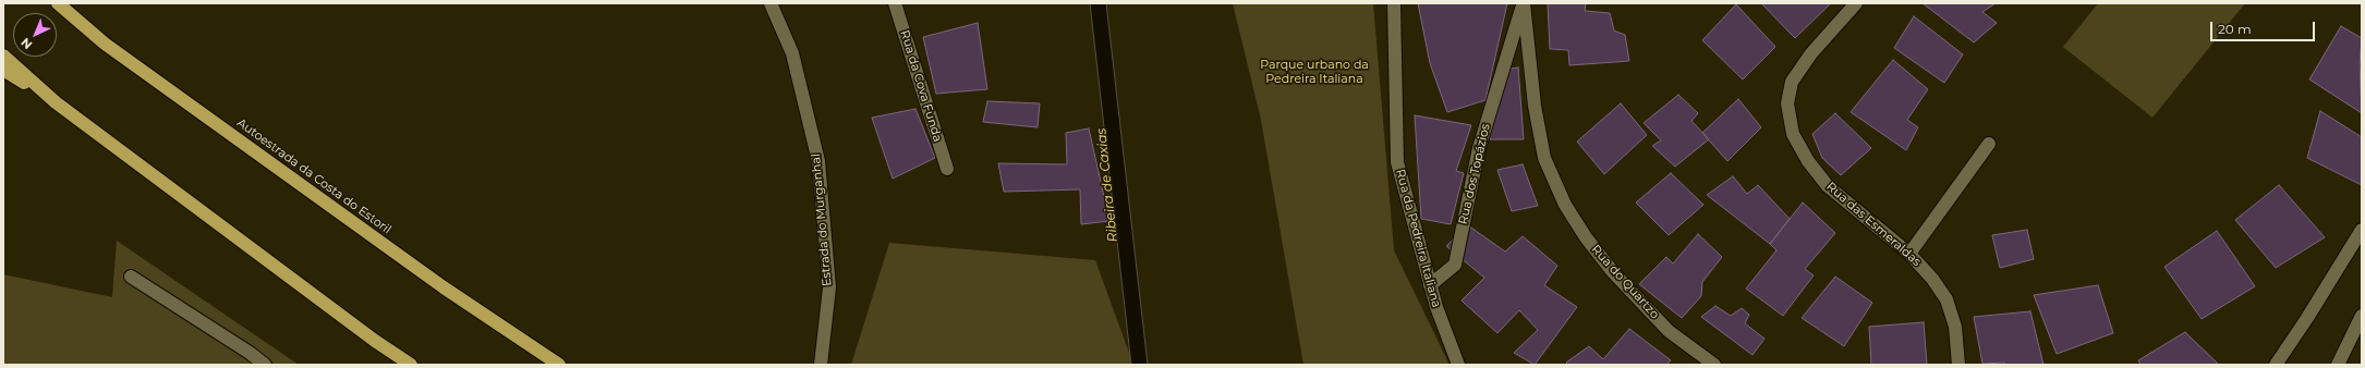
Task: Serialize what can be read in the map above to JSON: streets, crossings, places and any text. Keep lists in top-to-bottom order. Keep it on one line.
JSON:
{"streets":{"highway":["Autoestrada da Costa do Estoril"],"street":["Rua da Cova Funda","Rua dos Topázios","Estrada do Murganhal","Rua das Esmeraldas","Rua da Pedreira Italiana","Rua do Quartzo"]},"crossings":[["Rua dos Topázios","Rua da Pedreira Italiana"],["Rua dos Topázios","Rua do Quartzo"]],"water":["Ribeira de Caxias"],"parks":["Parque urbano da Pedreira Italiana"],"scale_bar":"20 m","north":"bottom left"}
